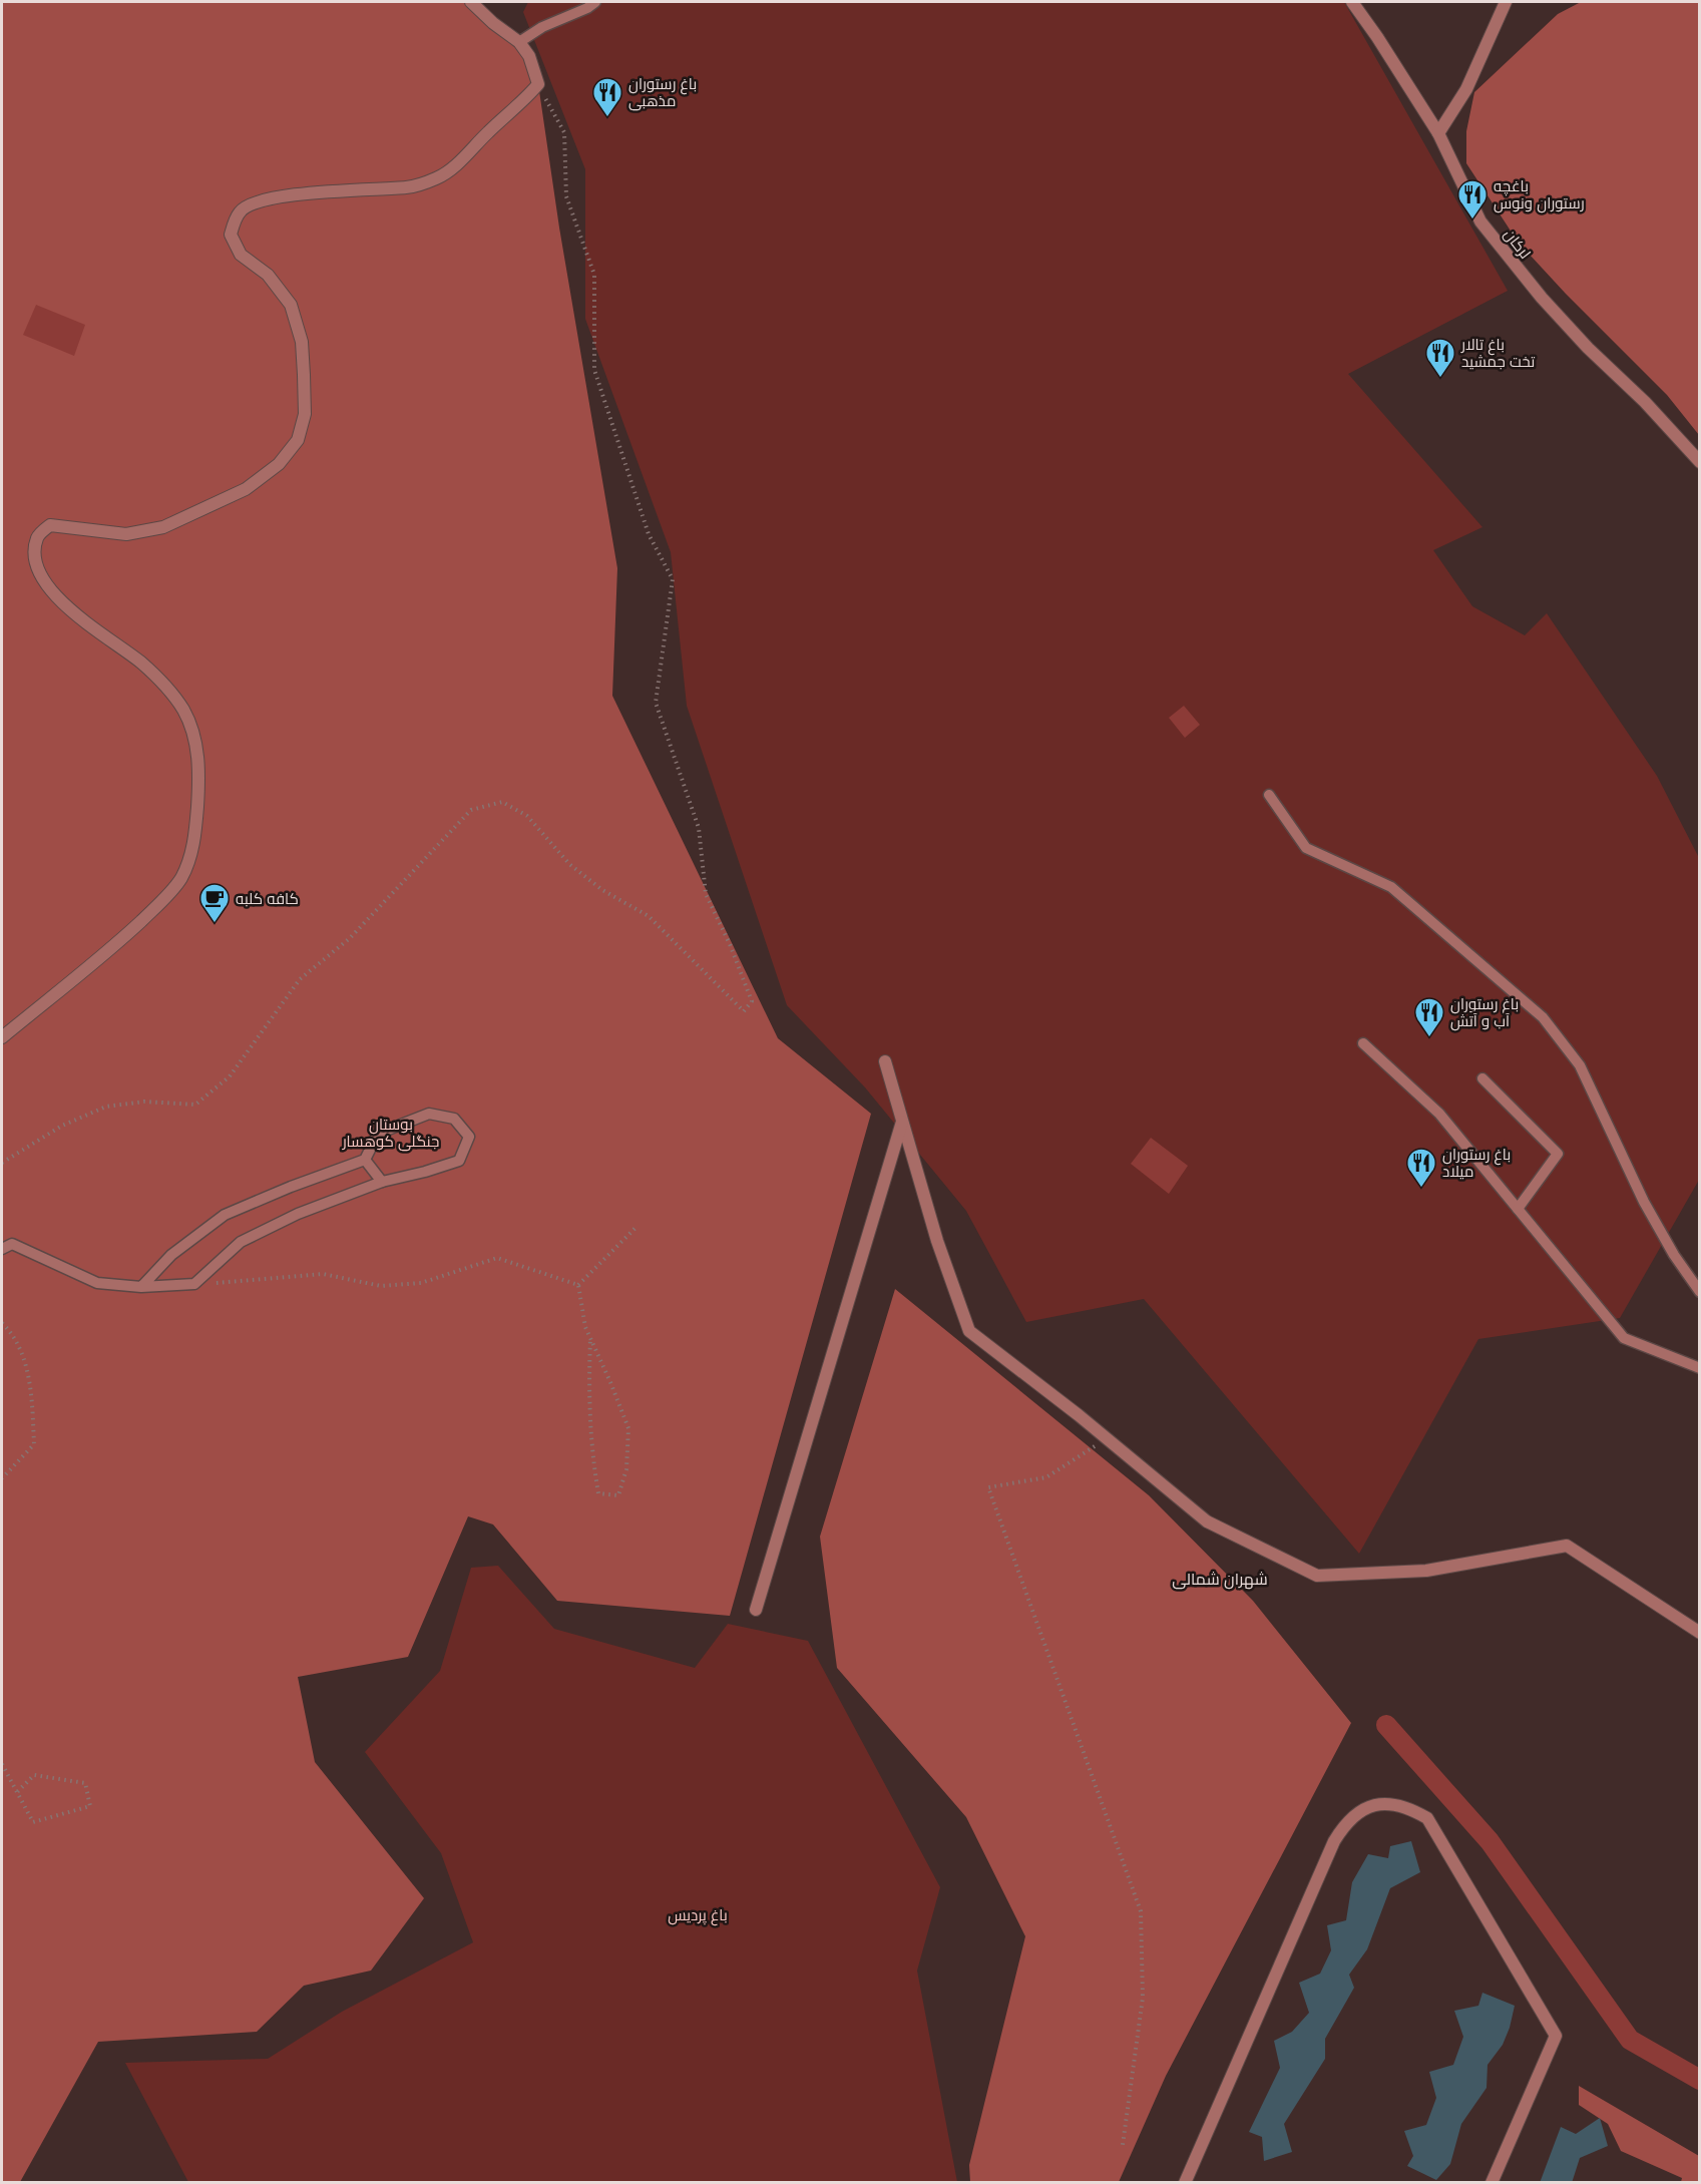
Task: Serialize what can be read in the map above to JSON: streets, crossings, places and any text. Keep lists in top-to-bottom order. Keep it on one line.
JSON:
{"streets":{"street":["لرکان"]},"districts":["شهران شمالی"],"parks":["بوستان جنگلی کوهسار","باغ پردیس"],"places":{"restaurant":["باغ رستوران مذهبی","باغچه رستوران ونوس","باغ تالار تخت جمشید","باغ رستوران آب و آتش","باغ رستوران میلاد"],"cafe":["کافه کلبه"]}}
